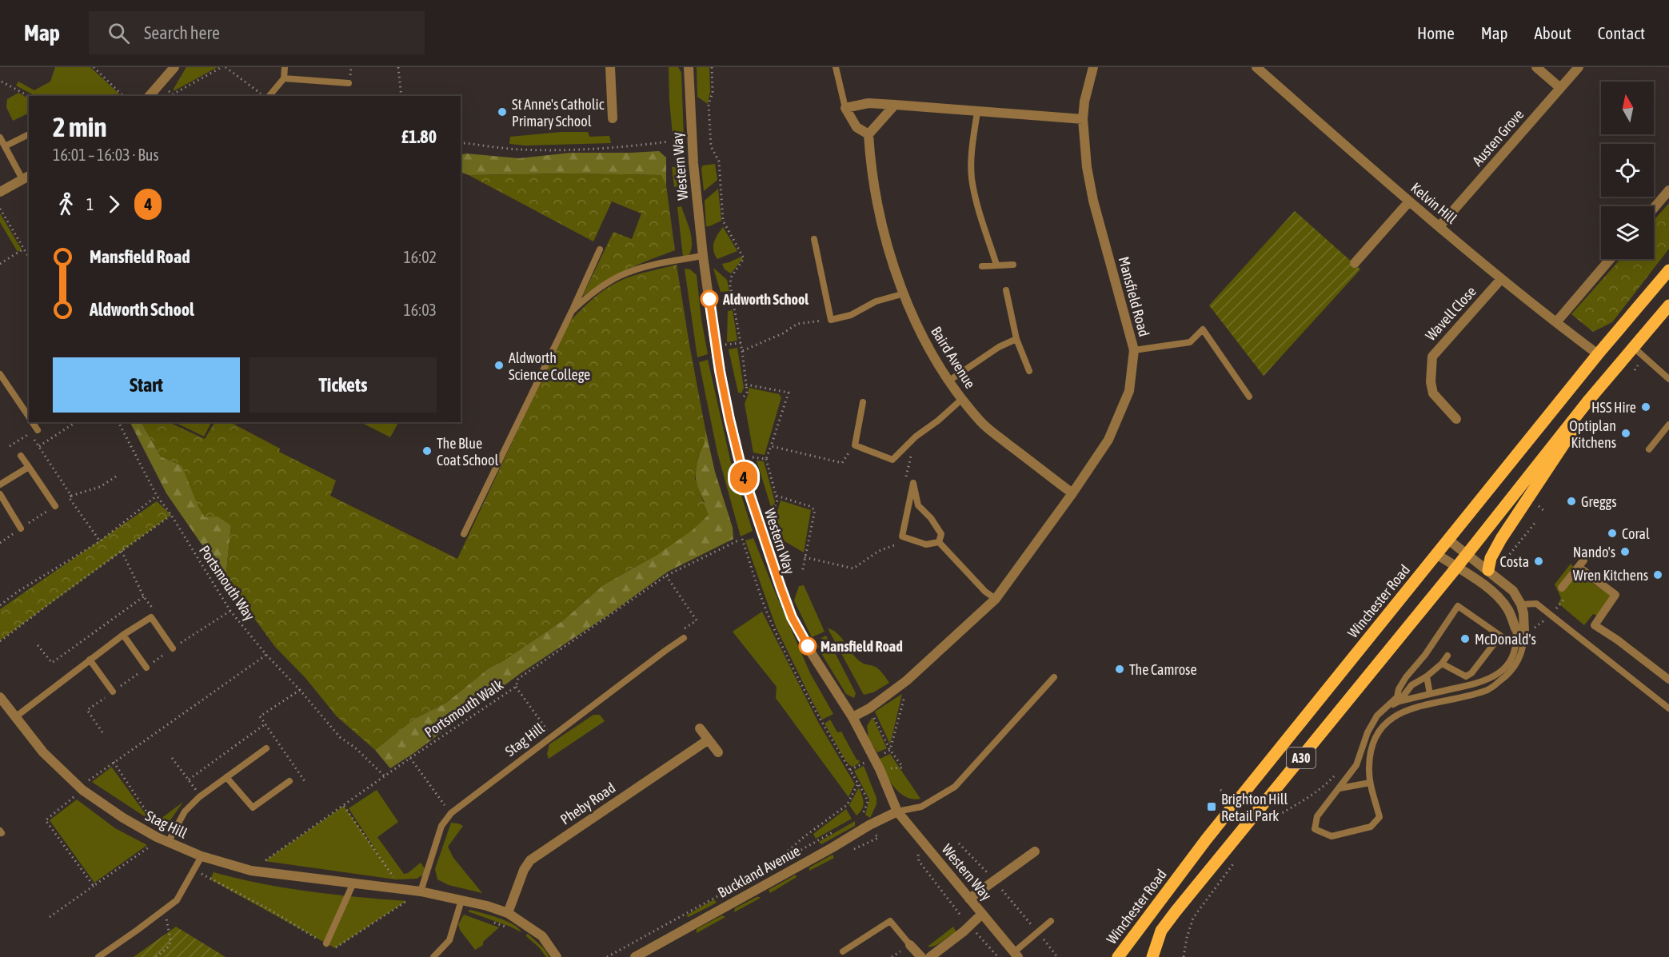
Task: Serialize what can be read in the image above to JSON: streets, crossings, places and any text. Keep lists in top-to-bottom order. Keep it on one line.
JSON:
{"streets":{"main road":["Winchester Road","A30"],"street":["Austen Grove","Western Way","Kelvin Hill","Mansfield Road","Wavell Close","Baird Avenue","Stag Hill","Pheby Road","Buckland Avenue"],"path":["Portsmouth Way","Portsmouth Walk"]},"crossings":[["Austen Grove","Kelvin Hill"],["Western Way","Mansfield Road"],["Western Way","Buckland Avenue"],["Kelvin Hill","Wavell Close"],["Kelvin Hill","Winchester Road"],["Mansfield Road","Baird Avenue"],["Portsmouth Way","Portsmouth Walk"],["Portsmouth Walk","Stag Hill"],["Stag Hill","Pheby Road"]],"places":{"other":["St Anne's Catholic Primary School","Aldworth School","Aldworth Science College","HSS Hire","Optiplan Kitchens","The Blue Coat School","Greggs","Coral","Nando's","Costa","Wren Kitchens","McDonald's","Mansfield Road","The Camrose"],"transit":["Brighton Hill Retail Park"]},"lines":["bus line 4"],"north":"top","page":{"header":"Map","search":"Search here","nav":["Home","Map","About","Contact"],"on_map":"4","heading":["2 min","16:01 – 16:03 · Bus","£1.80"],"legs":["1","4"],"list":[{"name":"Mansfield Road","value":"16:02"},{"name":"Aldworth School","value":"16:03"}],"buttons":["Start","Tickets"]}}
